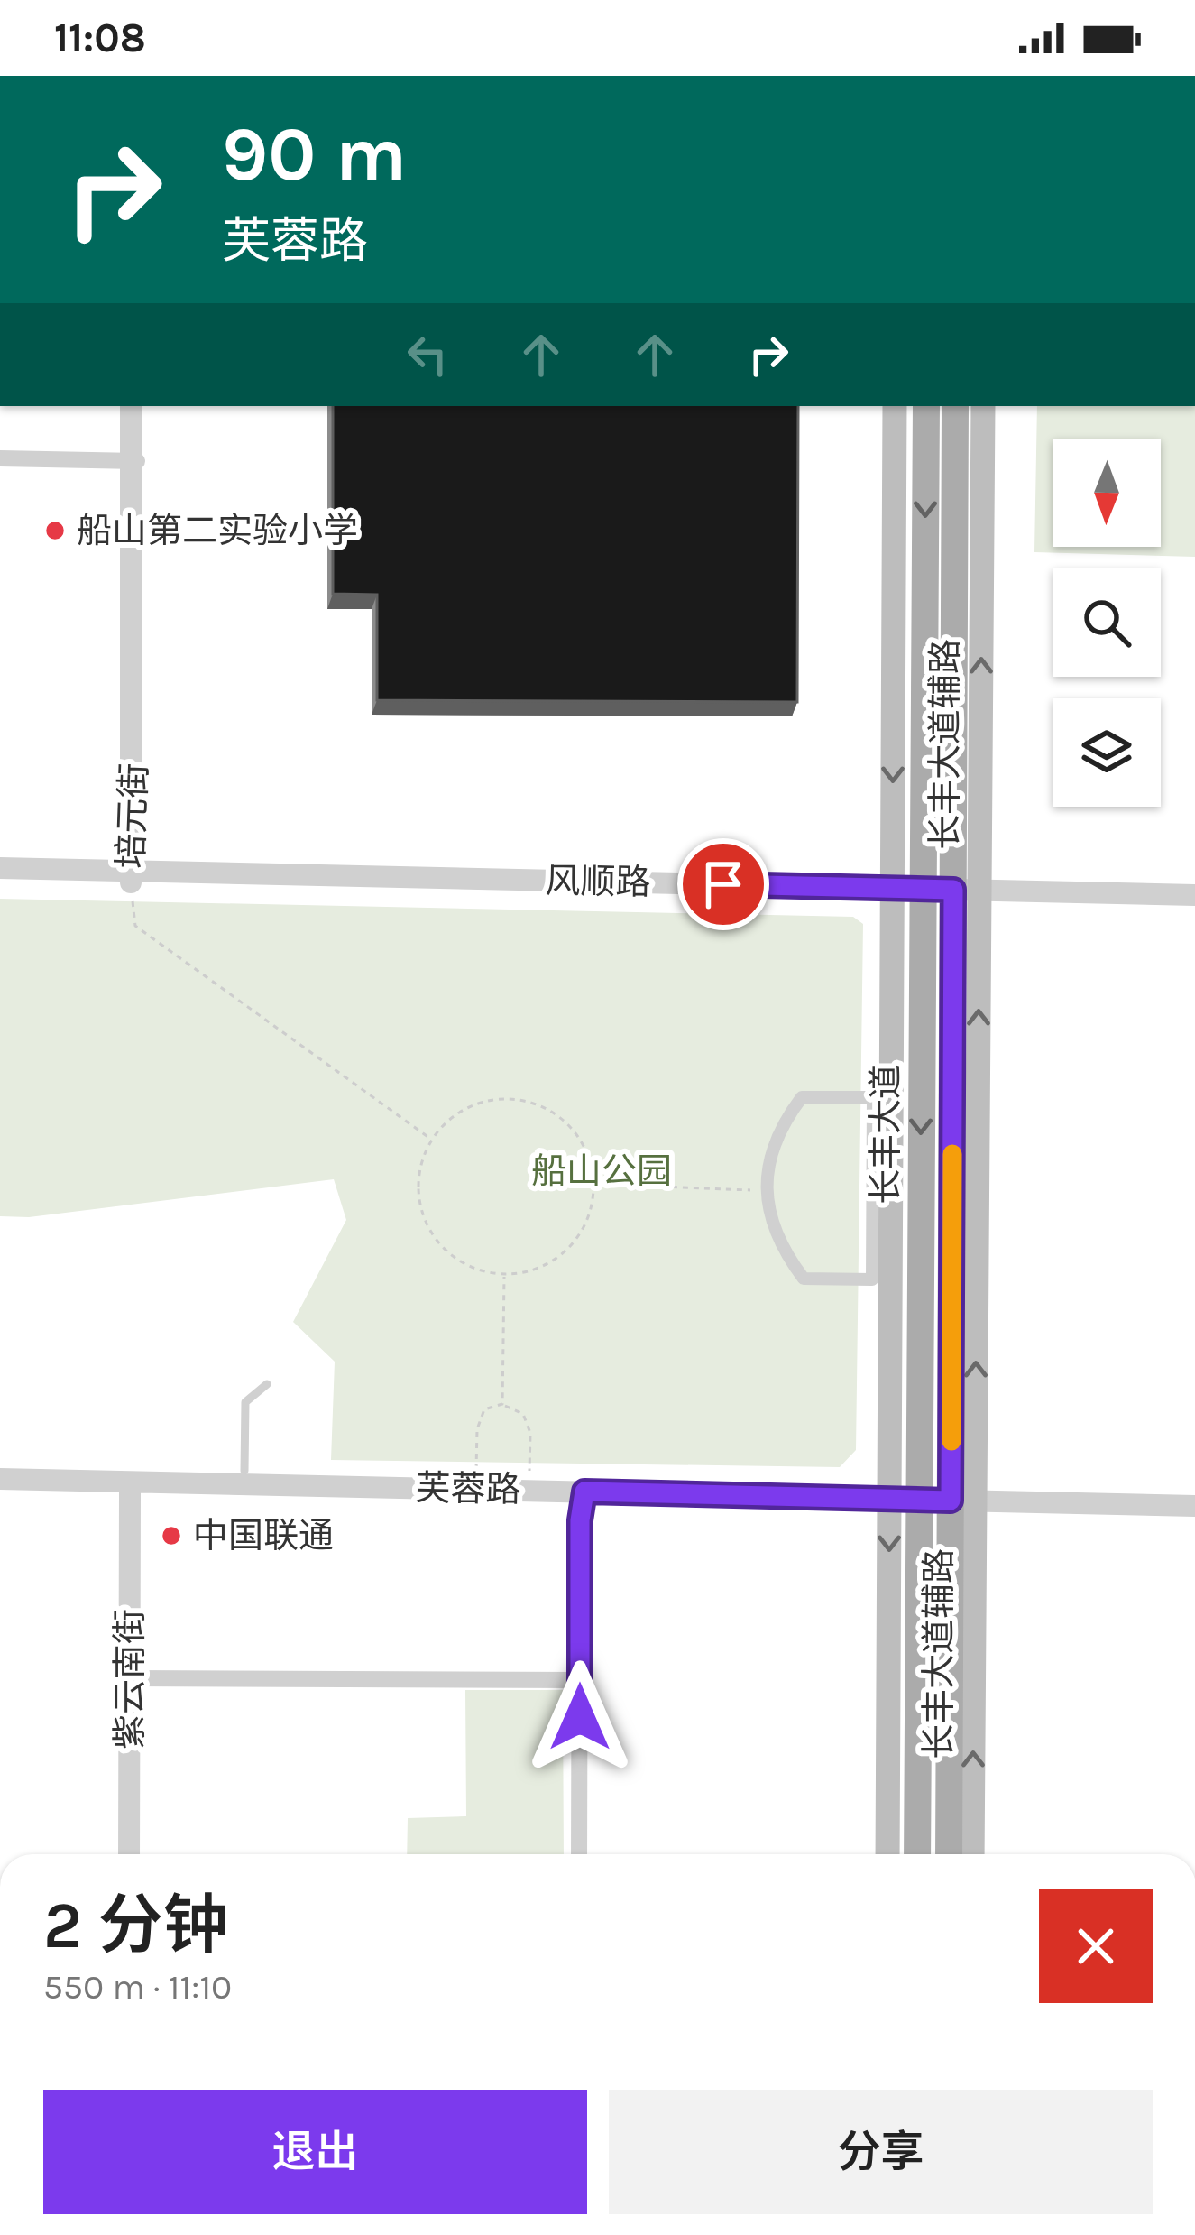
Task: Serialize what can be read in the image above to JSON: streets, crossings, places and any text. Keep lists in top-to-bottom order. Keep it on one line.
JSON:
{"streets":{"main road":["长丰大道辅路","长丰大道"],"street":["培元街","风顺路","芙蓉路","紫云南街"]},"crossings":[["长丰大道辅路","风顺路"],["长丰大道辅路","长丰大道"],["长丰大道辅路","芙蓉路"],["培元街","风顺路"],["风顺路","长丰大道"],["长丰大道","芙蓉路"]],"parks":["船山公园"],"places":["船山第二实验小学","中国联通"],"north":"bottom","page":{"status":"11:08","turn":["90 m","芙蓉路"],"heading":["2 分钟","550 m · 11:10"],"buttons":["退出","分享"]}}
